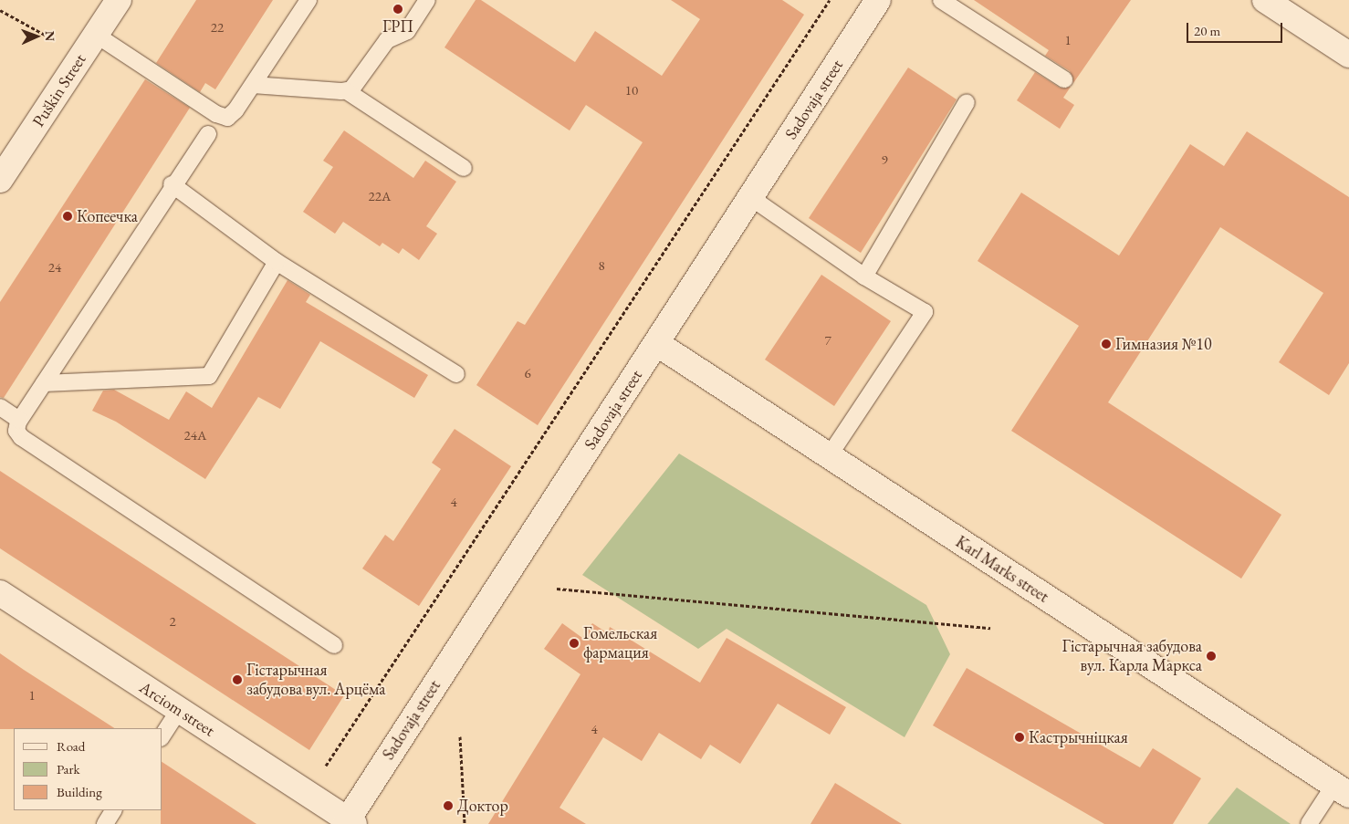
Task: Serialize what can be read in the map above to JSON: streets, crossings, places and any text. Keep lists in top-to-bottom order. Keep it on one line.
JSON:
{"streets":{"street":["Puškin Street","Sadovaja street","Karl Marks street","Arciom street"]},"crossings":[["Sadovaja street","Karl Marks street"],["Sadovaja street","Arciom street"]],"places":["ГРП","Копеечка","Гимназия №10","Гомельская фармация","Гістарычная забудова вул. Карла Маркса","Гістарычная забудова вул. Арцёма","Кастрычніцкая","Доктор"],"house_numbers":["22","1","10","9","22А","8","24","7","6","24А","4","2","1","4"],"legend":["Road","Park","Building"],"scale_bar":"20 m","north":"right"}
